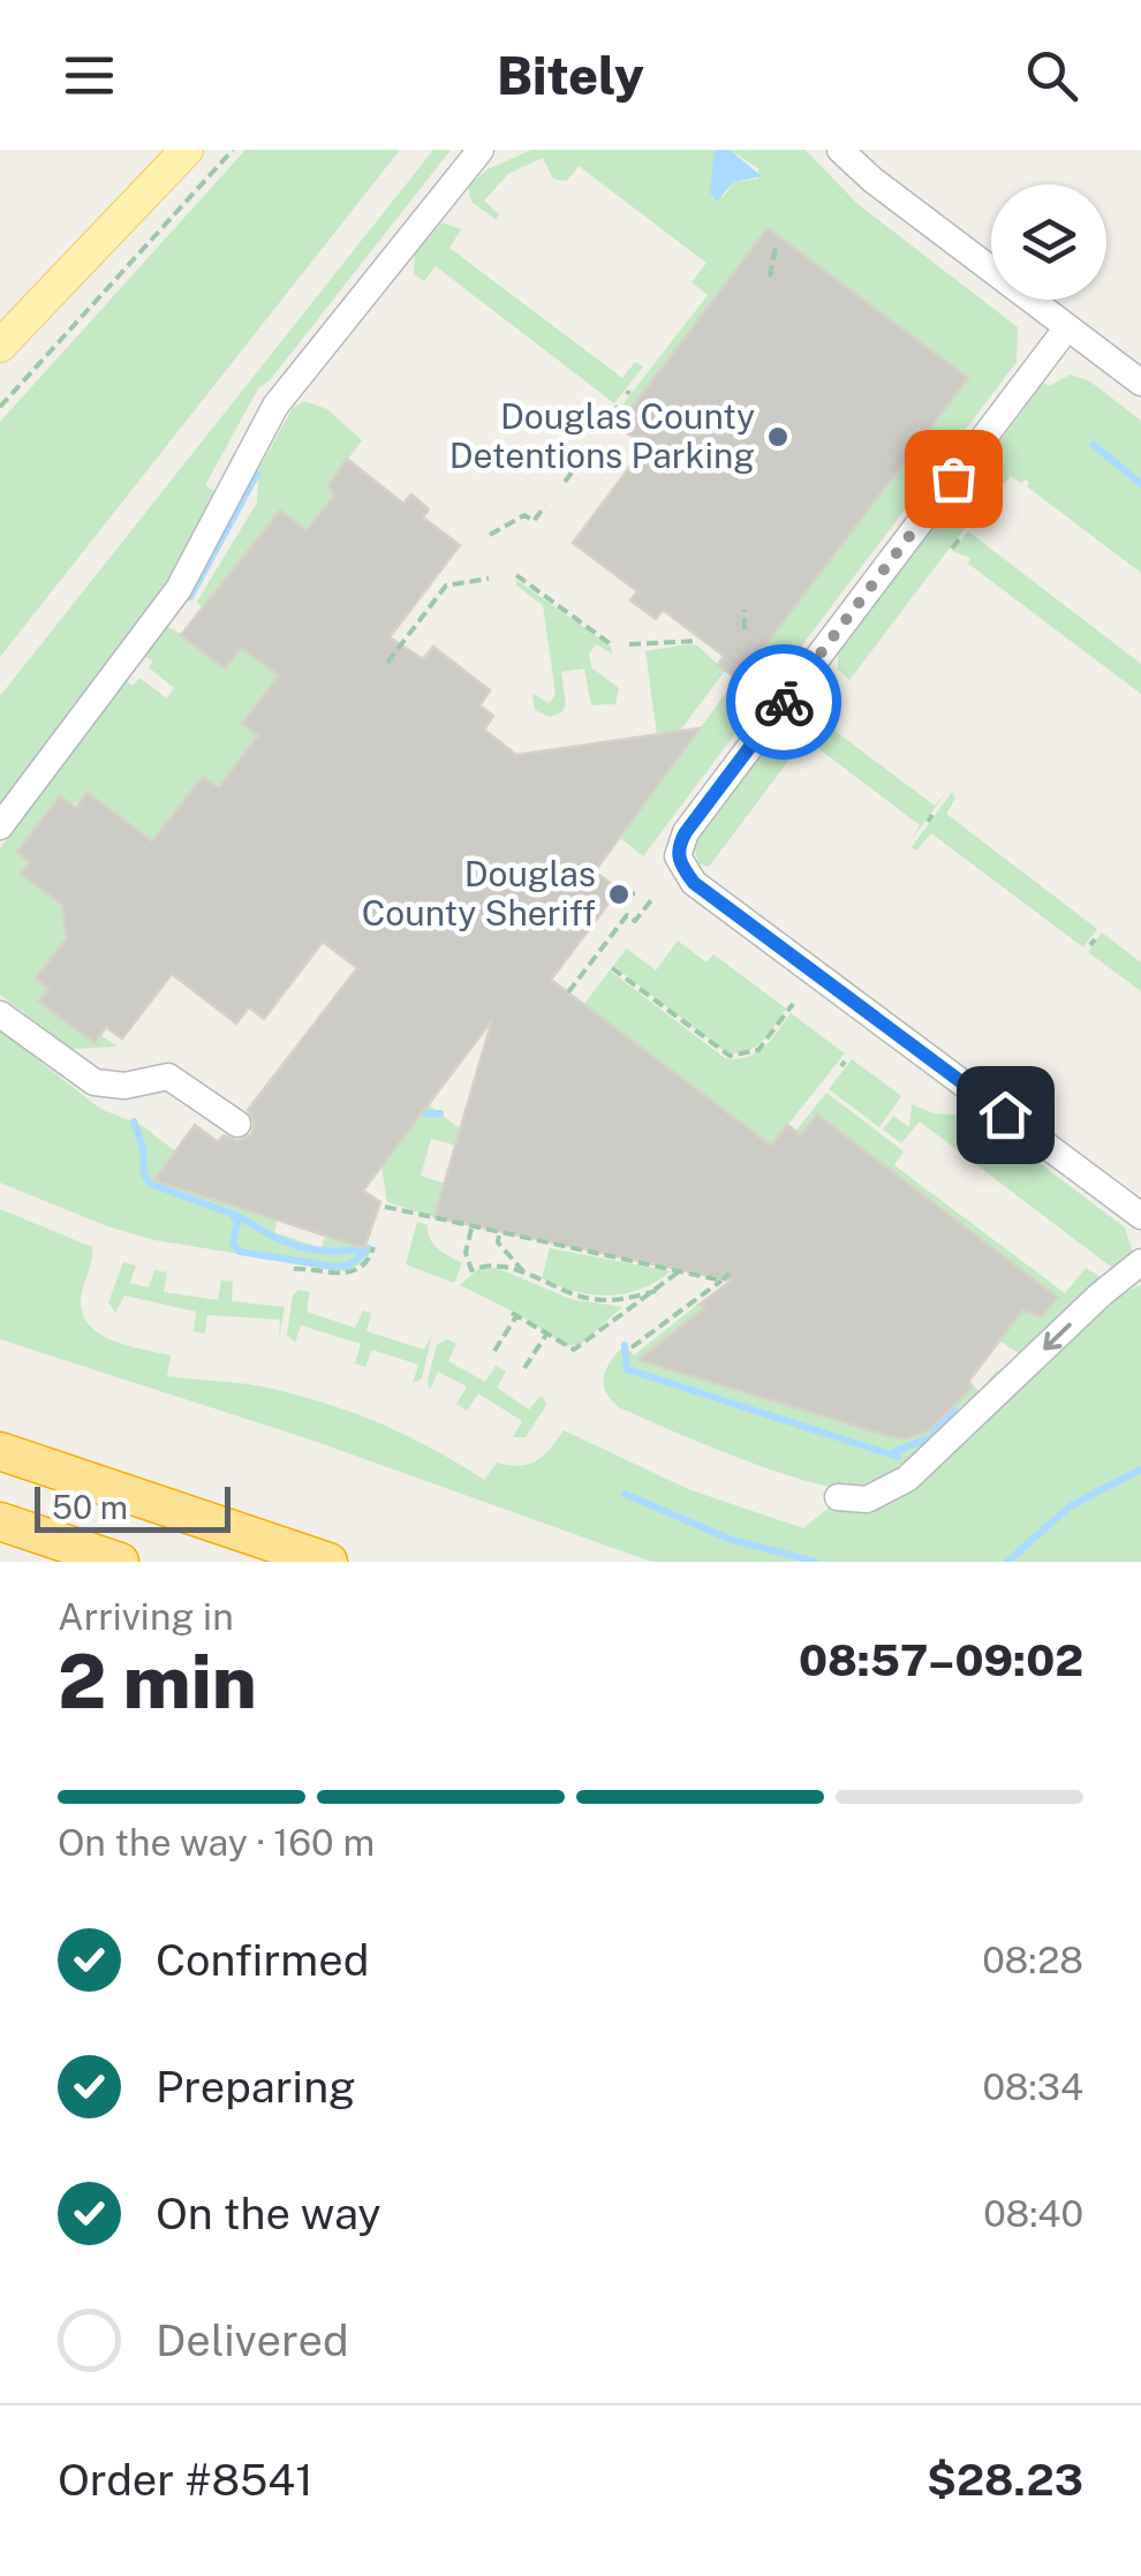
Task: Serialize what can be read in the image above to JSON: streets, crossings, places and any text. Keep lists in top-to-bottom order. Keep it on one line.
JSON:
{"places":["Douglas County Detentions Parking","Douglas County Sheriff"],"scale_bar":"50 m","page":{"header":"Bitely","scale":"50 m","heading":["2 min","Arriving in","08:57–09:02"],"panel":["Order #8541","$28.23"],"bar":"On the way · 160 m","list":[["Confirmed","08:28"],["Preparing","08:34"],["On the way","08:40"],"Delivered"]}}
